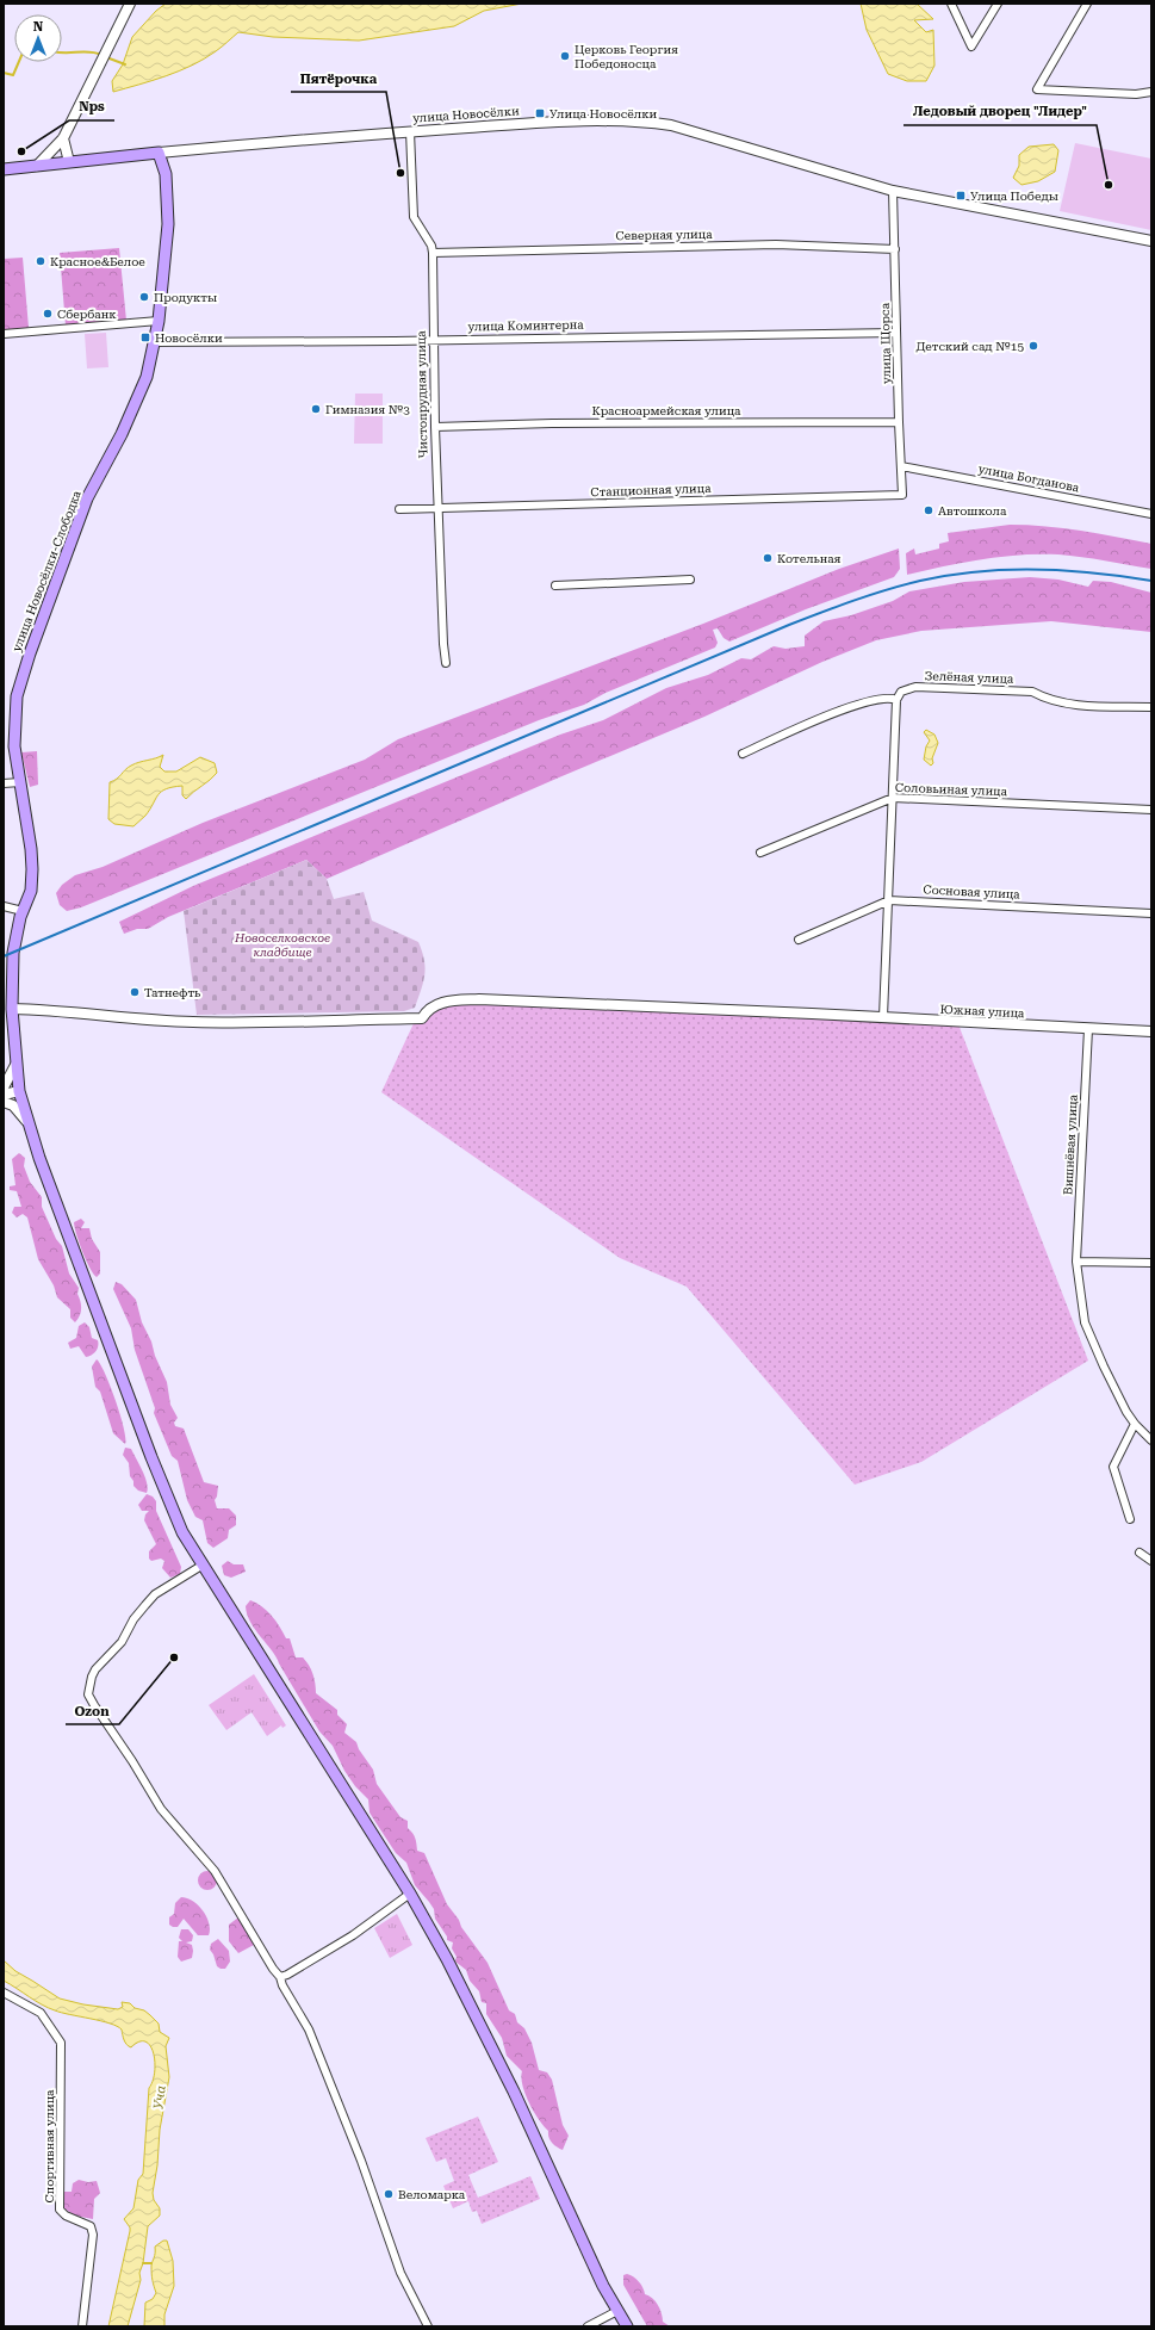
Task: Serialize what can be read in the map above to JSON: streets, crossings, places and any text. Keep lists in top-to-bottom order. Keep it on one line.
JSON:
{"streets":{"main road":["улица Новосёлки","улица Новосёлки-Слободка"],"street":["Северная улица","улица Коминтерна","улица Щорса","Чистопрудная улица","Красноармейская улица","улица Богданова","Станционная улица","Зелёная улица","Соловьиная улица","Сосновая улица","Южная улица","Вишнёвая улица","Спортивная улица"]},"crossings":[["улица Новосёлки","улица Щорса"],["улица Новосёлки","Чистопрудная улица"],["улица Новосёлки","улица Новосёлки-Слободка"],["Северная улица","улица Щорса"],["Северная улица","Чистопрудная улица"],["улица Коминтерна","улица Щорса"],["улица Коминтерна","Чистопрудная улица"],["улица Коминтерна","улица Новосёлки-Слободка"],["улица Щорса","Красноармейская улица"],["улица Щорса","улица Богданова"],["улица Щорса","Станционная улица"],["Чистопрудная улица","Красноармейская улица"],["Чистопрудная улица","Станционная улица"],["улица Новосёлки-Слободка","Южная улица"],["Южная улица","Вишнёвая улица"]],"water":["Уча"],"parks":["Новоселковское кладбище"],"places":{"other":["Церковь Георгия Победоносца","Nps","Пятёрочка","Ледовый дворец \"Лидер\"","Красное&Белое","Продукты","Сбербанк","Детский сад №15","Гимназия №3","Автошкола","Котельная","Татнефть","Ozon","Веломарка"],"transit":["Улица Новосёлки","Улица Победы","Новосёлки"]},"north":"top"}
